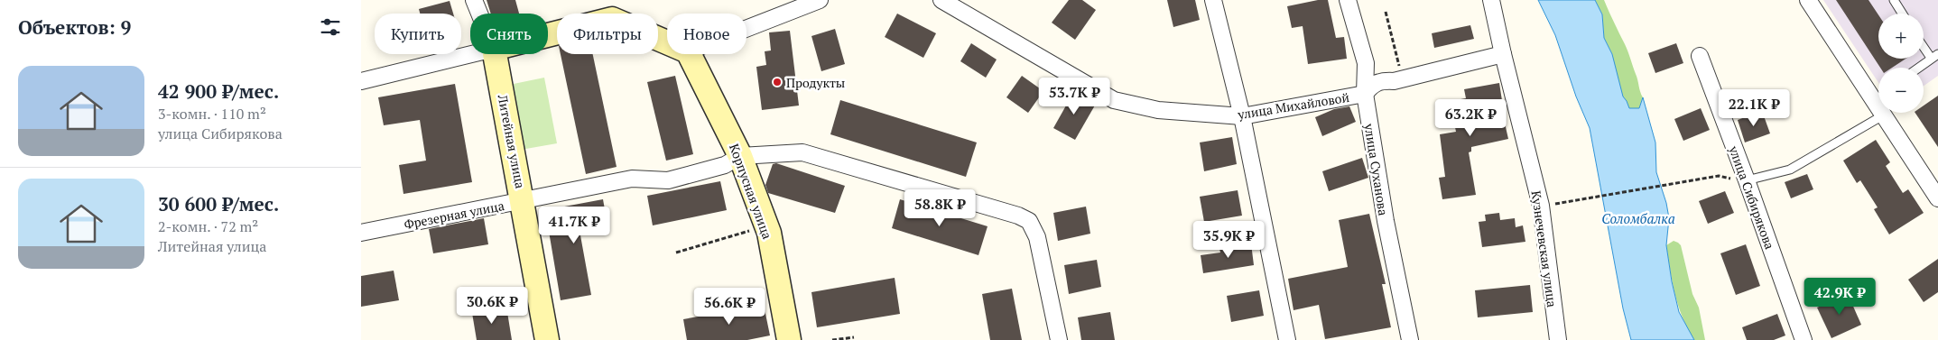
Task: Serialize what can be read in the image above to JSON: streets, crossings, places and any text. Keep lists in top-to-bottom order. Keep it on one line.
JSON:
{"streets":{"street":["улица Михайловой","Литейная улица","улица Суханова","Корпусная улица","улица Сибирякова","Фрезерная улица","Кузнечевская улица"]},"crossings":[["улица Михайловой","улица Суханова"],["улица Михайловой","Кузнечевская улица"],["Литейная улица","Фрезерная улица"],["Корпусная улица","Фрезерная улица"]],"water":["Соломбалка"],"places":["Продукты"],"page":{"heading":"Объектов: 9","map_buttons":["+","−"],"chip":["Купить","Снять","Фильтры","Новое"],"list":[{"name":"42 900 ₽/мес.","note":"3-комн. · 110 m² · улица Сибирякова"},{"name":"30 600 ₽/мес.","note":"2-комн. · 72 m² · Литейная улица"}],"price":["53.7K ₽","22.1K ₽","63.2K ₽","58.8K ₽","41.7K ₽","35.9K ₽","42.9K ₽","30.6K ₽","56.6K ₽"]}}
